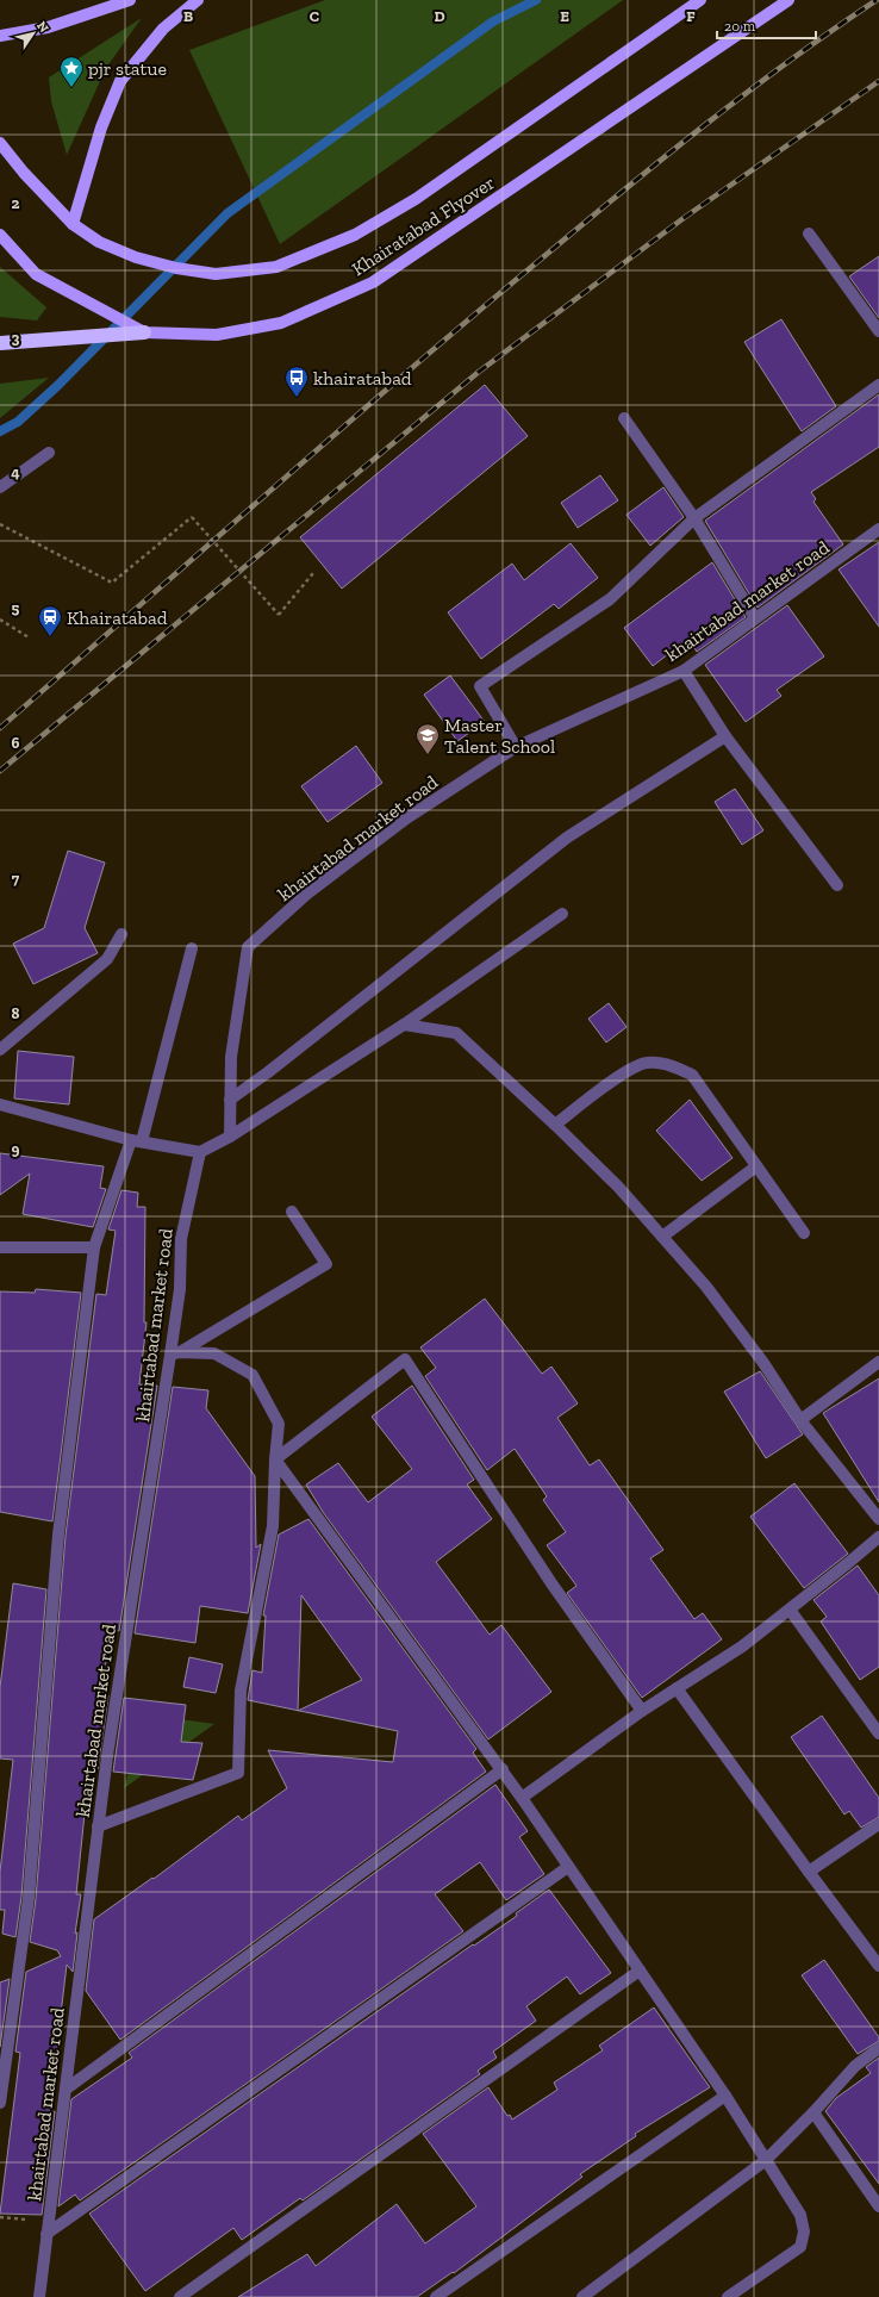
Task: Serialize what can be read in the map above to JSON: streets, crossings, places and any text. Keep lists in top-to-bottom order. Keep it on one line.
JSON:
{"streets":{"main road":["Khairatabad Flyover"],"street":["khairtabad market road"]},"places":{"place":["pjr statue"],"bus stop":["khairatabad"],"station":["Khairatabad"],"school or university":["Master Talent School"]},"scale_bar":"20 m","north":"top right","grid":{"columns":["B","C","D","E","F"],"rows":["2","3","4","5","6","7","8","9"]}}
